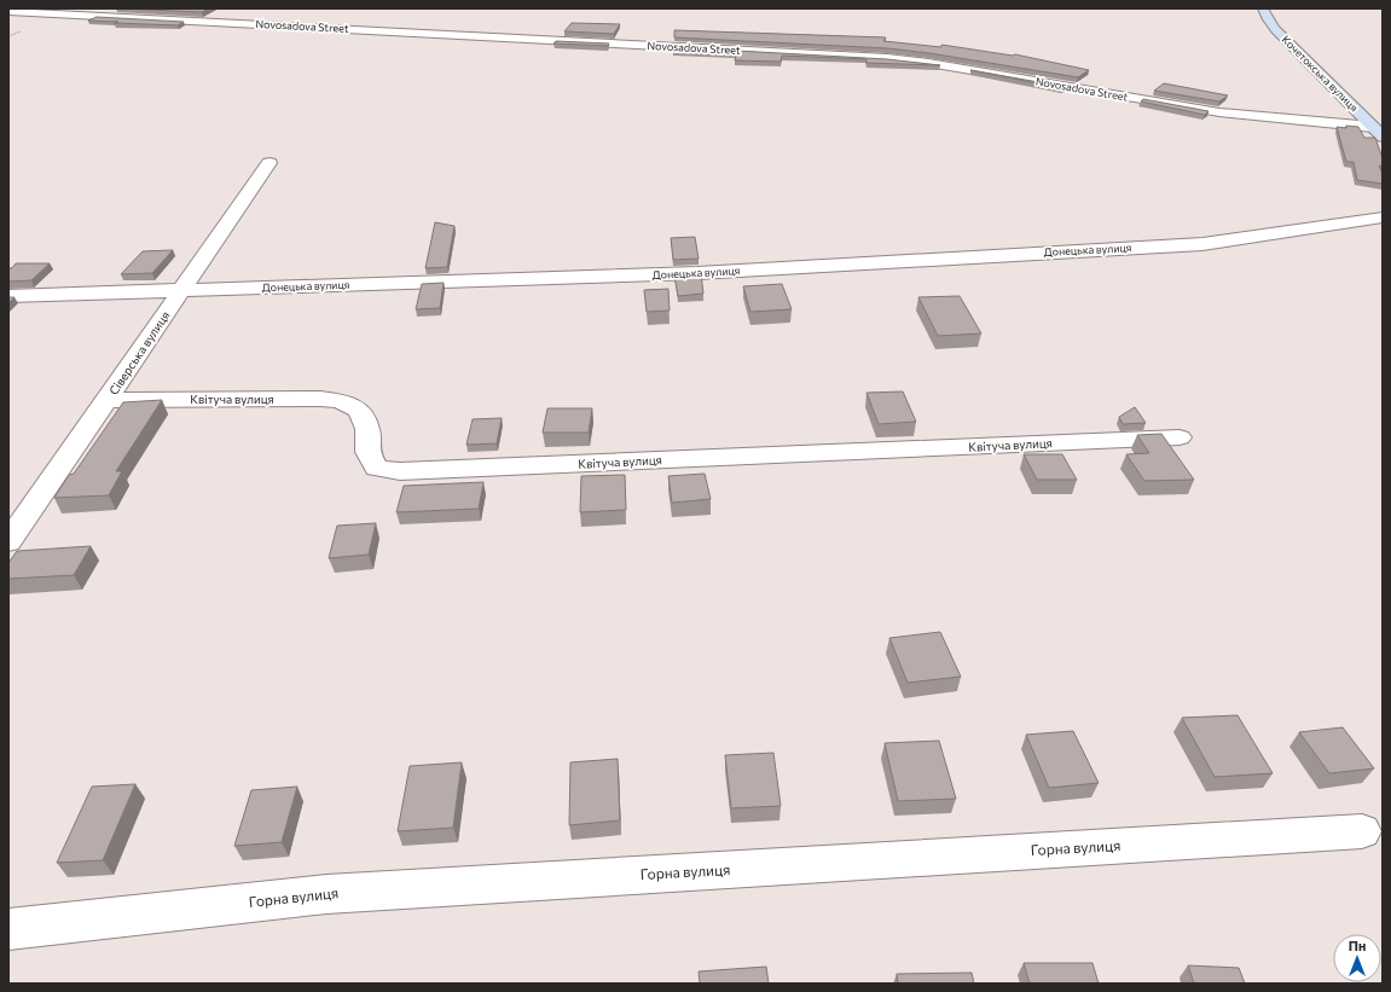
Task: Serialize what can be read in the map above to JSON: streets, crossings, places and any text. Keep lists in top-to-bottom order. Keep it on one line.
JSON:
{"streets":{"main road":["Кочетокська вулиця"],"street":["Novosadova Street","Донецька вулиця","Сіверська вулиця","Квітуча вулиця","Горна вулиця"]},"crossings":[["Novosadova Street","Кочетокська вулиця"],["Донецька вулиця","Сіверська вулиця"],["Сіверська вулиця","Квітуча вулиця"]],"north":"top"}
